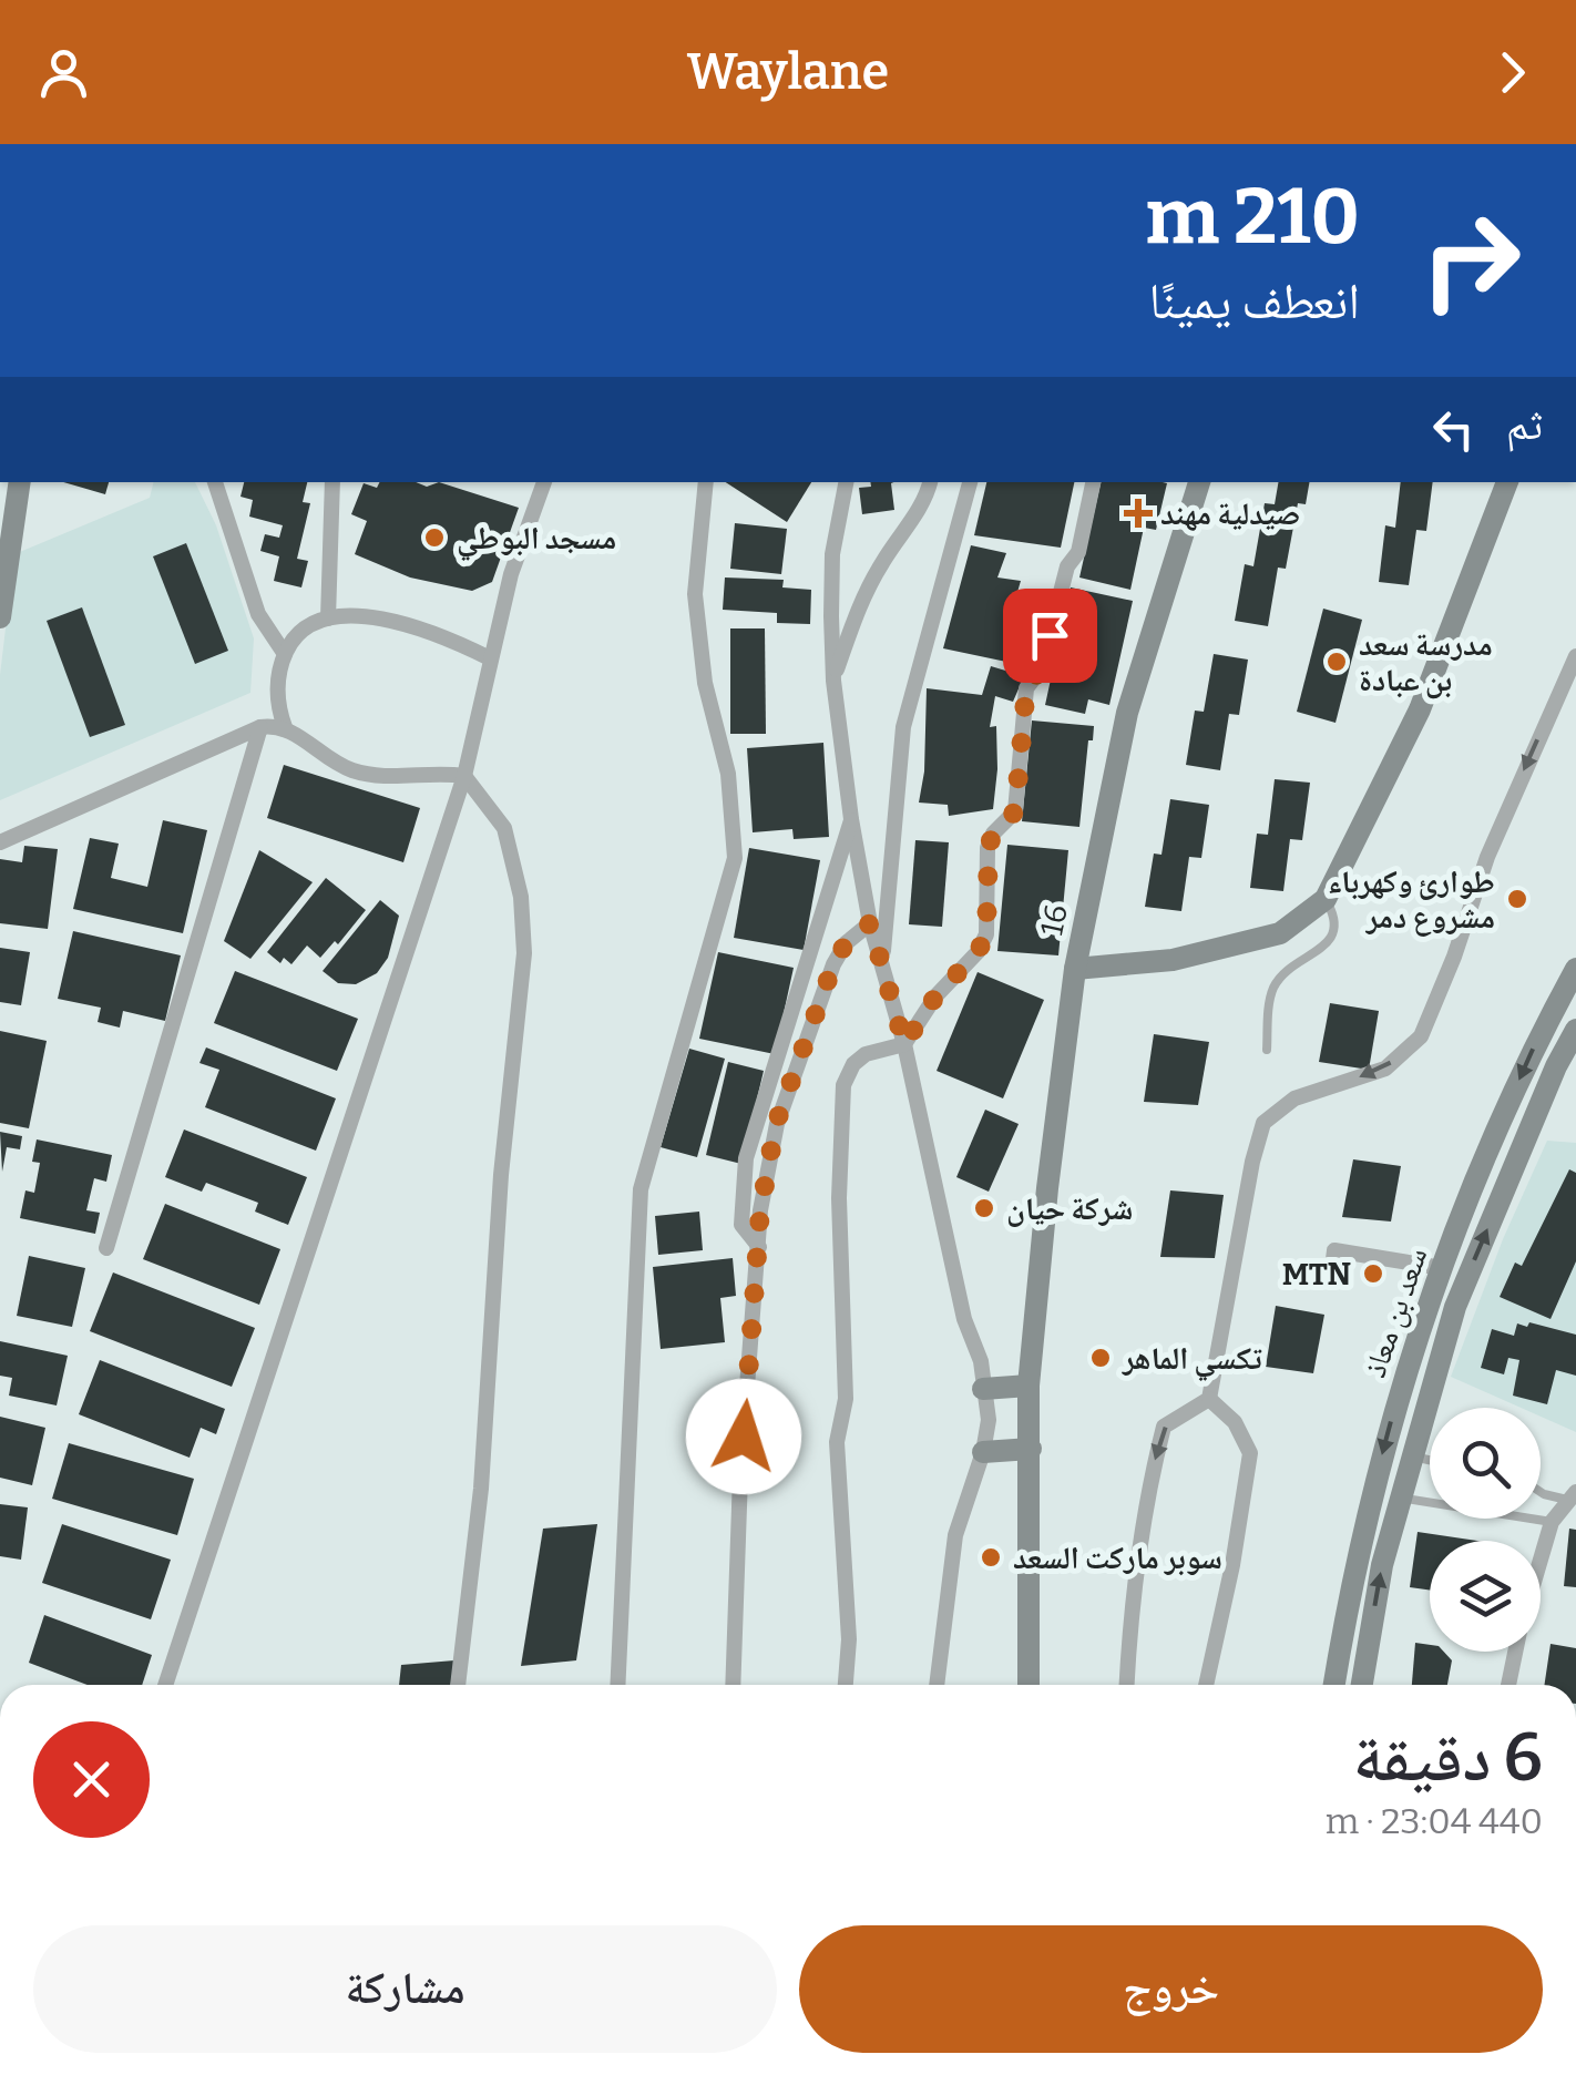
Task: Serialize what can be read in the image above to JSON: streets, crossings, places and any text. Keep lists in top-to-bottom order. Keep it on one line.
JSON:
{"streets":{"street":["16","سعد بن معاذ"]},"places":{"health":["صيدلية مهند"],"other":["مسجد البوطي","مدرسة سعد بن عبادة","طوارئ وكهرباء مشروع دمر","شركة حيان","MTN","تكسي الماهر","سوبر ماركت السعد"]},"page":{"header":"Waylane","turn":["210 m","انعطف يمينًا"],"then":"ثم","heading":["6 دقيقة","440 m · 23:04"],"buttons":["خروج","مشاركة"]}}
